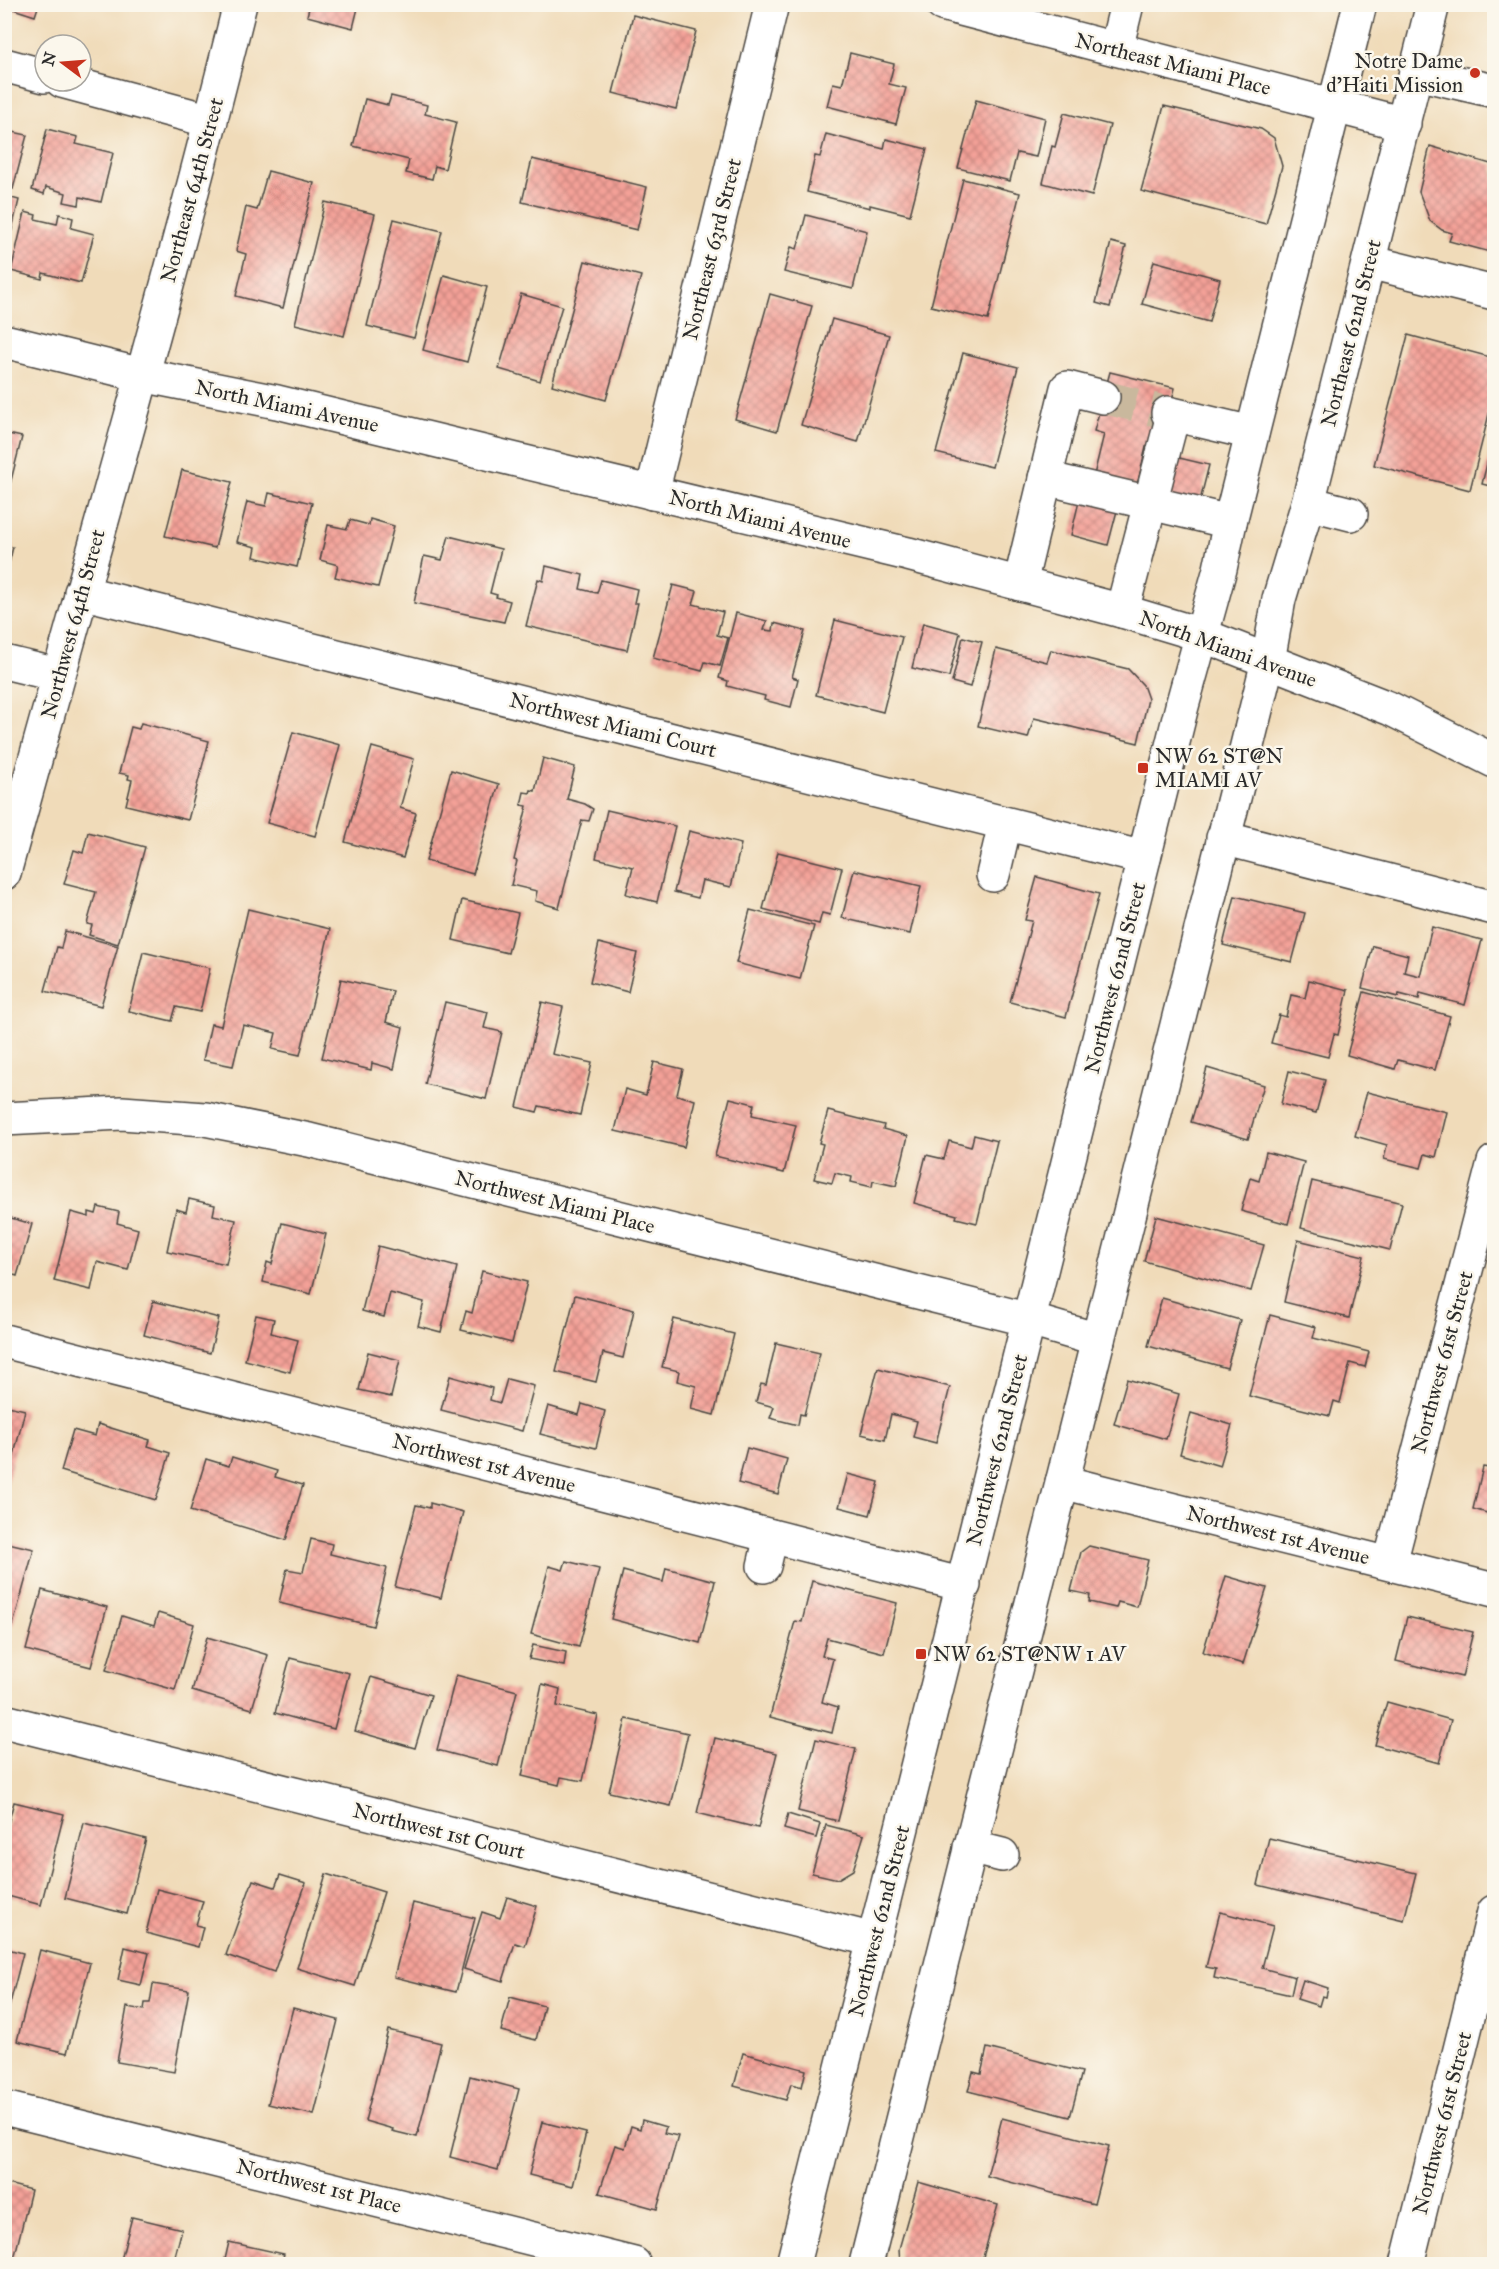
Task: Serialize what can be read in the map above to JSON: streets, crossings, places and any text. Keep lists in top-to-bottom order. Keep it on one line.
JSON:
{"streets":{"street":["Northeast Miami Place","Northeast 64th Street","Northeast 63rd Street","Northeast 62nd Street","North Miami Avenue","Northwest 64th Street","Northwest Miami Court","Northwest 62nd Street","Northwest Miami Place","Northwest 61st Street","Northwest 1st Avenue","Northwest 1st Court","Northwest 1st Place"]},"crossings":[["Northeast Miami Place","Northeast 62nd Street"],["Northeast 64th Street","North Miami Avenue"],["Northeast 64th Street","Northwest 64th Street"],["Northeast 63rd Street","North Miami Avenue"],["Northeast 62nd Street","North Miami Avenue"],["North Miami Avenue","Northwest 64th Street"],["North Miami Avenue","Northwest 62nd Street"],["Northwest 64th Street","Northwest Miami Court"],["Northwest Miami Court","Northwest 62nd Street"],["Northwest 62nd Street","Northwest Miami Place"],["Northwest 62nd Street","Northwest 1st Avenue"],["Northwest 62nd Street","Northwest 1st Court"],["Northwest 61st Street","Northwest 1st Avenue"]],"places":{"other":["Notre Dame d'Haiti Mission"],"transit":["NW 62 ST@N MIAMI AV","NW 62 ST@NW 1 AV"]},"north":"left"}
